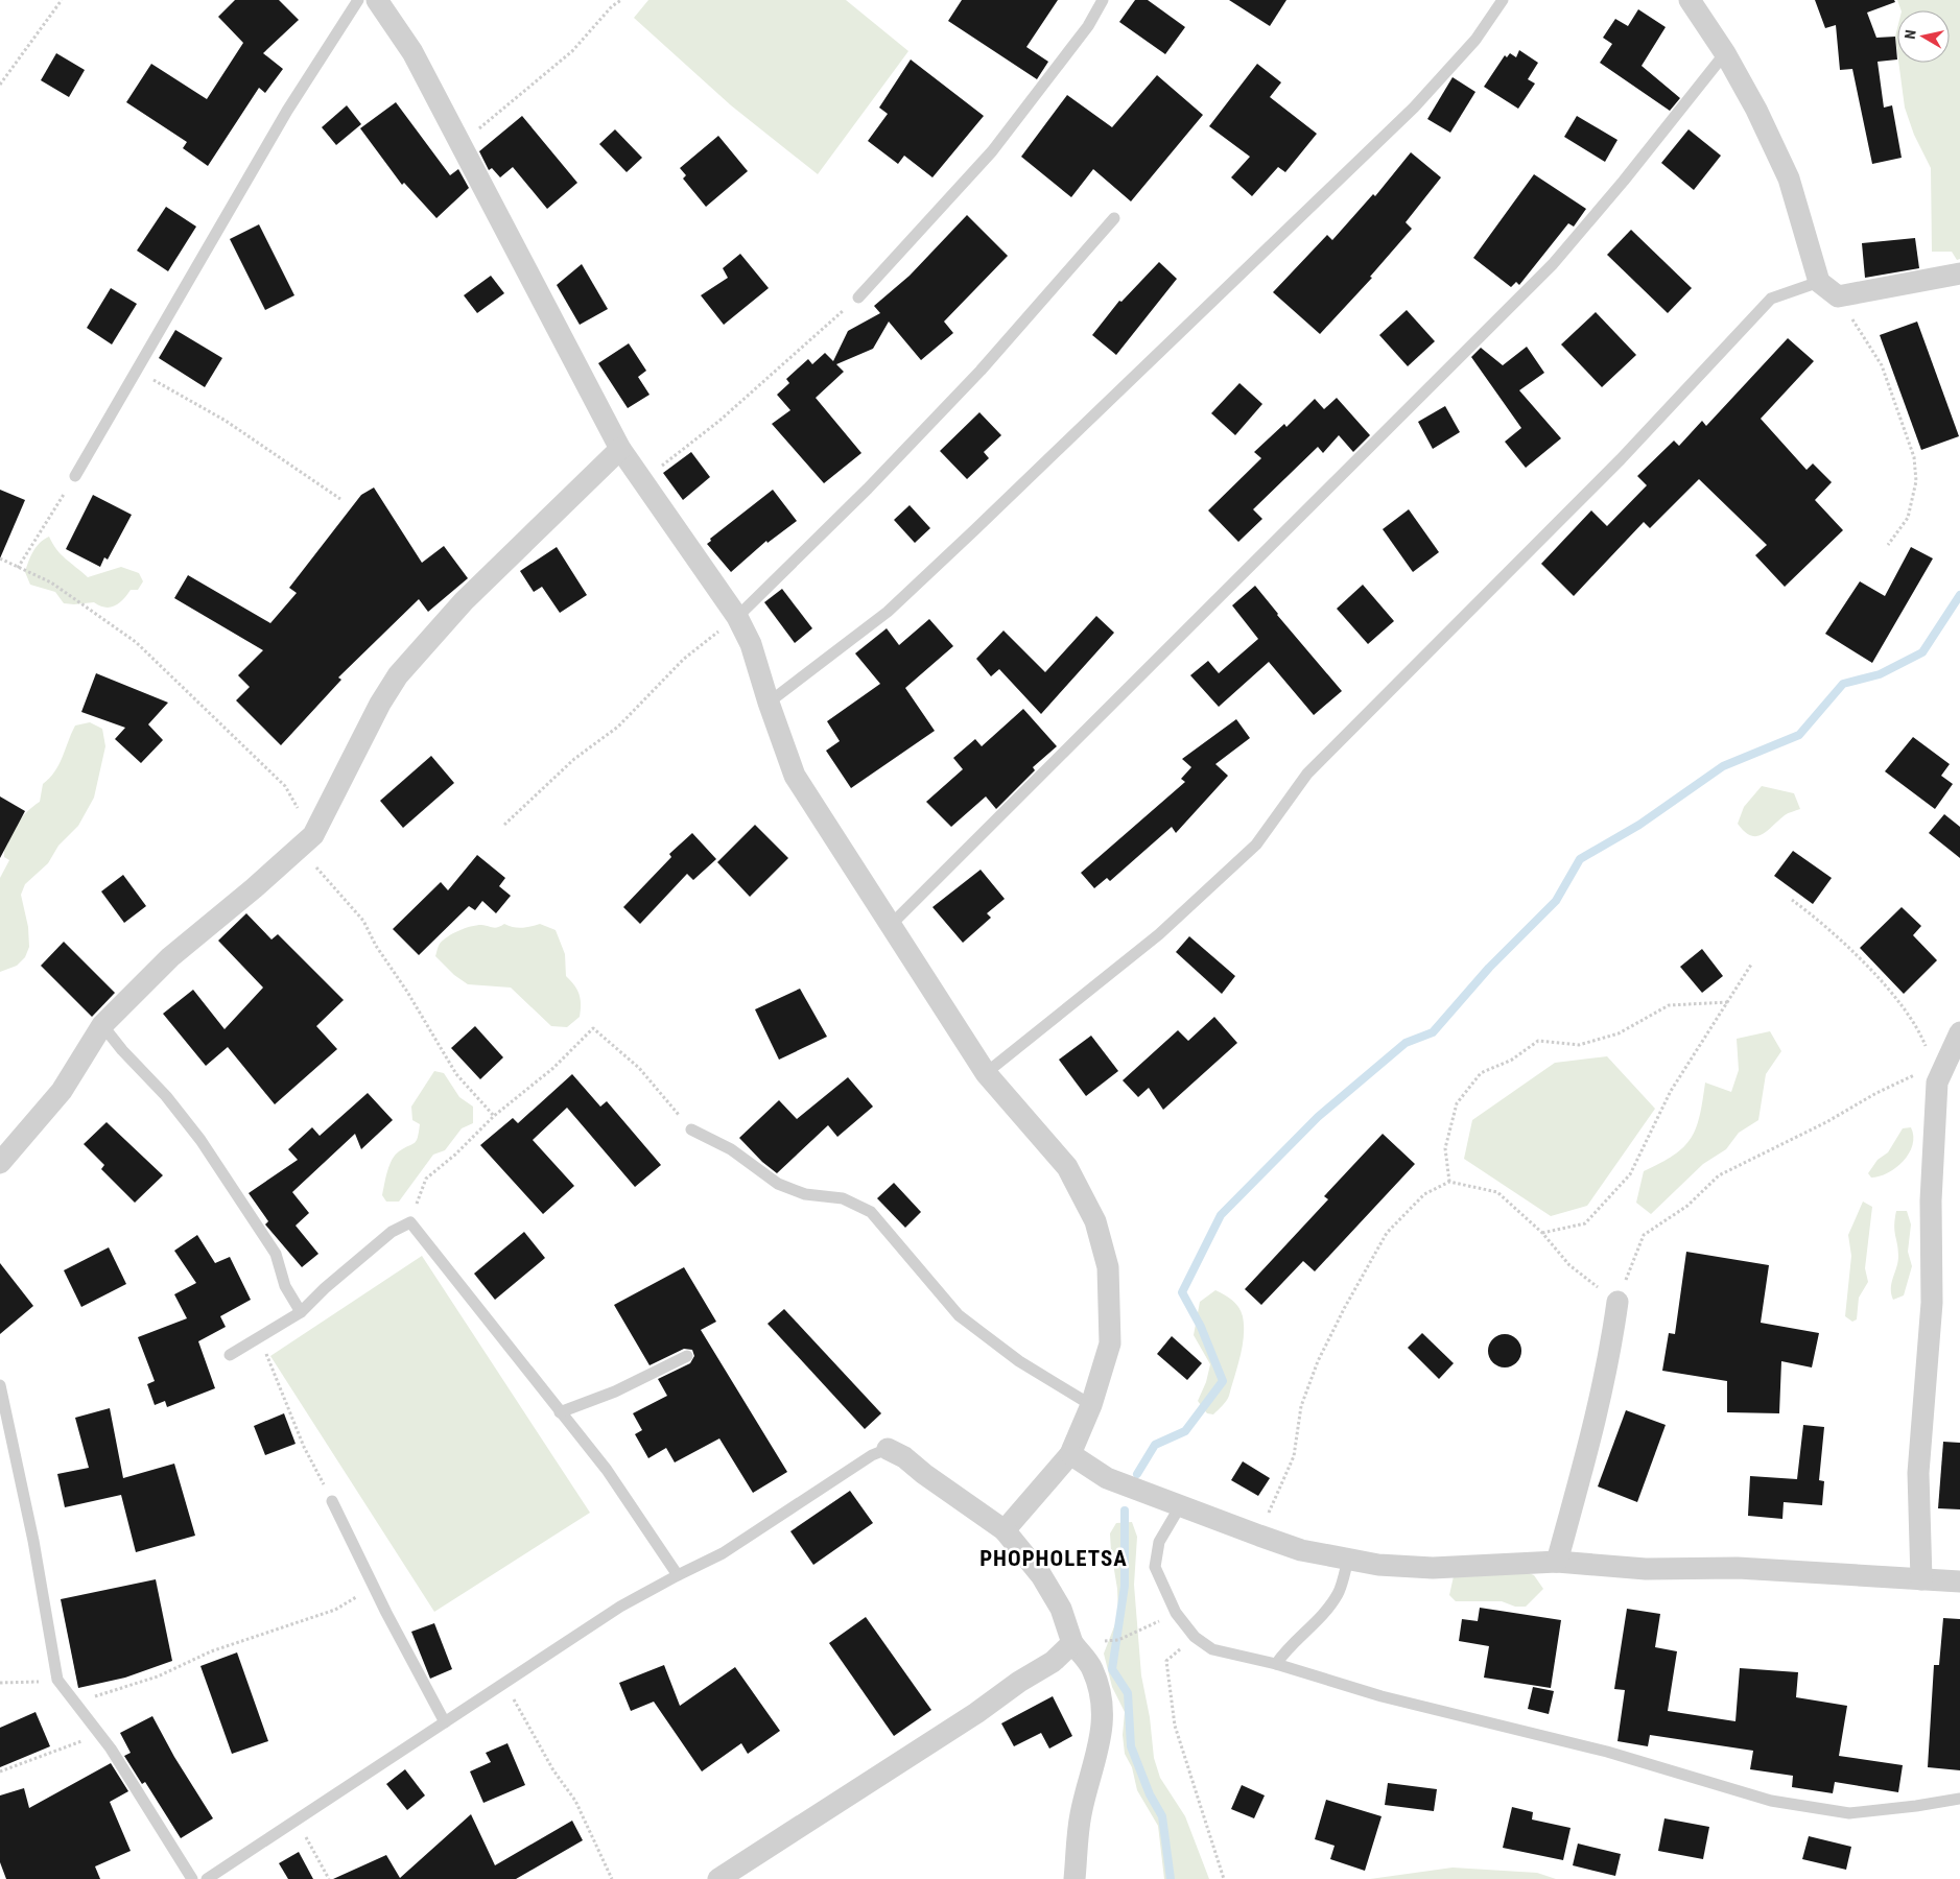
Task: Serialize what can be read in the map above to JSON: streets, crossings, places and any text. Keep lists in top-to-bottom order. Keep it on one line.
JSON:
{"districts":["PHOPHOLETSA"],"north":"left"}
